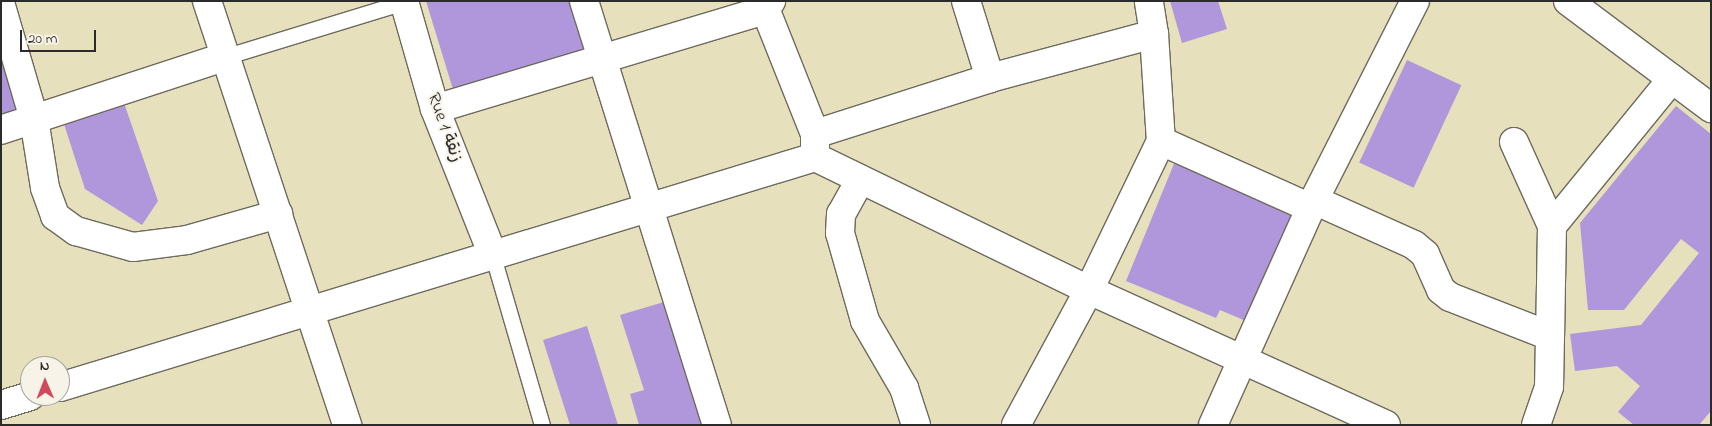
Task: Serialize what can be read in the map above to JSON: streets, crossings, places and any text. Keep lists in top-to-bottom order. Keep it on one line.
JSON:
{"streets":{"street":["Rue 1 زنقة"]},"scale_bar":"20 m","north":"top"}
